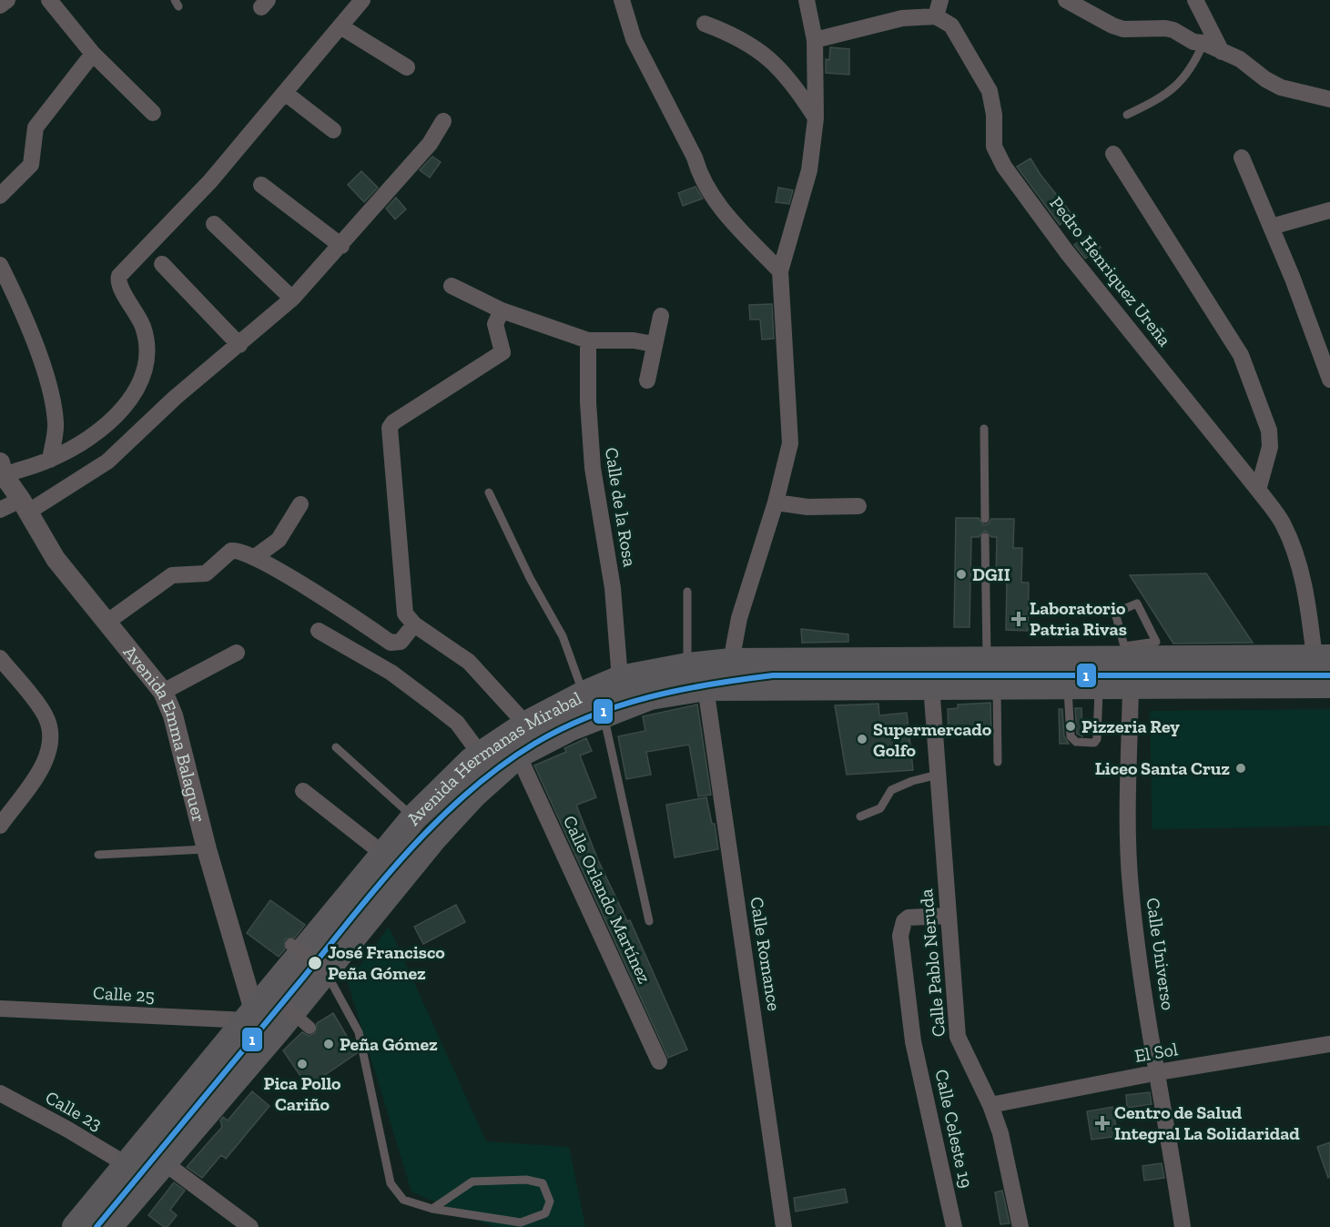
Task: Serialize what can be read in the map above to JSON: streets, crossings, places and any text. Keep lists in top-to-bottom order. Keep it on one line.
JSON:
{"streets":{"main road":["Avenida Hermanas Mirabal"],"street":["Pedro Henriquez Ureña","Calle de la Rosa","Avenida Emma Balaguer","Calle Orlando Martínez","Calle Romance","Calle Universo","Calle Pablo Neruda","Calle 25","El Sol","Calle 23","Calle Celeste 19"]},"crossings":[["Pedro Henriquez Ureña","Avenida Hermanas Mirabal"],["Calle de la Rosa","Avenida Hermanas Mirabal"],["Avenida Emma Balaguer","Avenida Hermanas Mirabal"],["Avenida Emma Balaguer","Calle 25"],["Avenida Hermanas Mirabal","Calle Orlando Martínez"],["Avenida Hermanas Mirabal","Calle Romance"],["Avenida Hermanas Mirabal","Calle Universo"],["Avenida Hermanas Mirabal","Calle Pablo Neruda"],["Avenida Hermanas Mirabal","Calle 25"],["Avenida Hermanas Mirabal","Calle 23"],["Calle Universo","El Sol"],["Calle Pablo Neruda","El Sol"],["Calle Pablo Neruda","Calle Celeste 19"]],"places":{"other":["DGII","Pizzeria Rey","Supermercado Golfo","Liceo Santa Cruz","José Francisco Peña Gómez","Peña Gómez","Pica Pollo Cariño"],"health":["Laboratorio Patria Rivas","Centro de Salud Integral La Solidaridad"]},"lines":["transit line 1"]}
